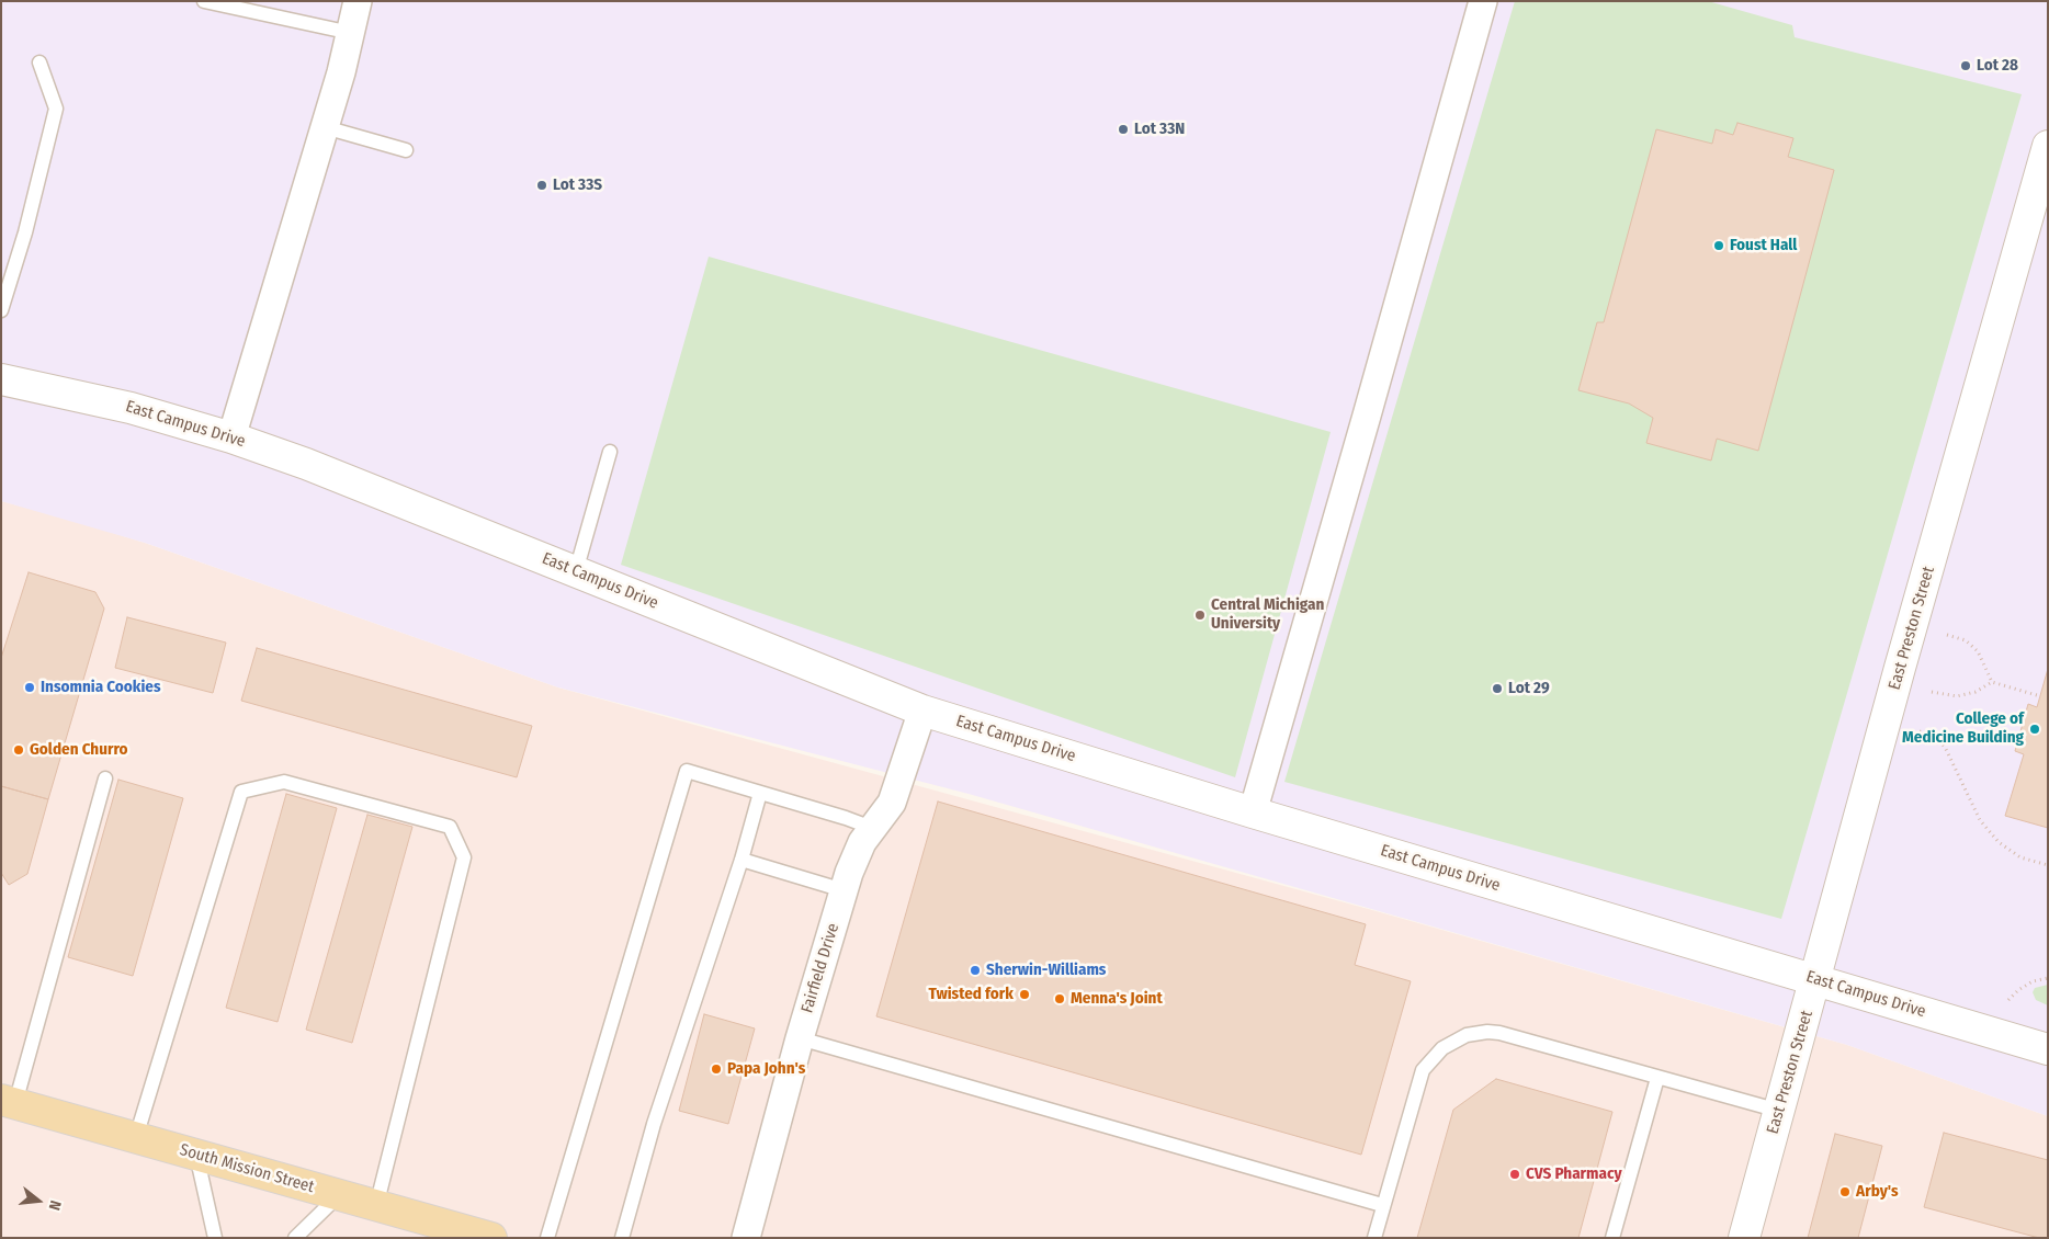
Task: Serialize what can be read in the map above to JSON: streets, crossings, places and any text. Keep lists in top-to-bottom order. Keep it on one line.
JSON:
{"streets":{"main road":["South Mission Street"],"street":["East Campus Drive","East Preston Street","Fairfield Drive"]},"crossings":[["East Campus Drive","East Preston Street"],["East Campus Drive","Fairfield Drive"]],"places":["Lot 28","Lot 33N","Lot 33S","Foust Hall","Central Michigan University","Insomnia Cookies","Lot 29","College of Medicine Building","Golden Churro","Sherwin-Williams","Twisted fork","Menna's Joint","Papa John's","CVS Pharmacy","Arby's"],"north":"right"}
